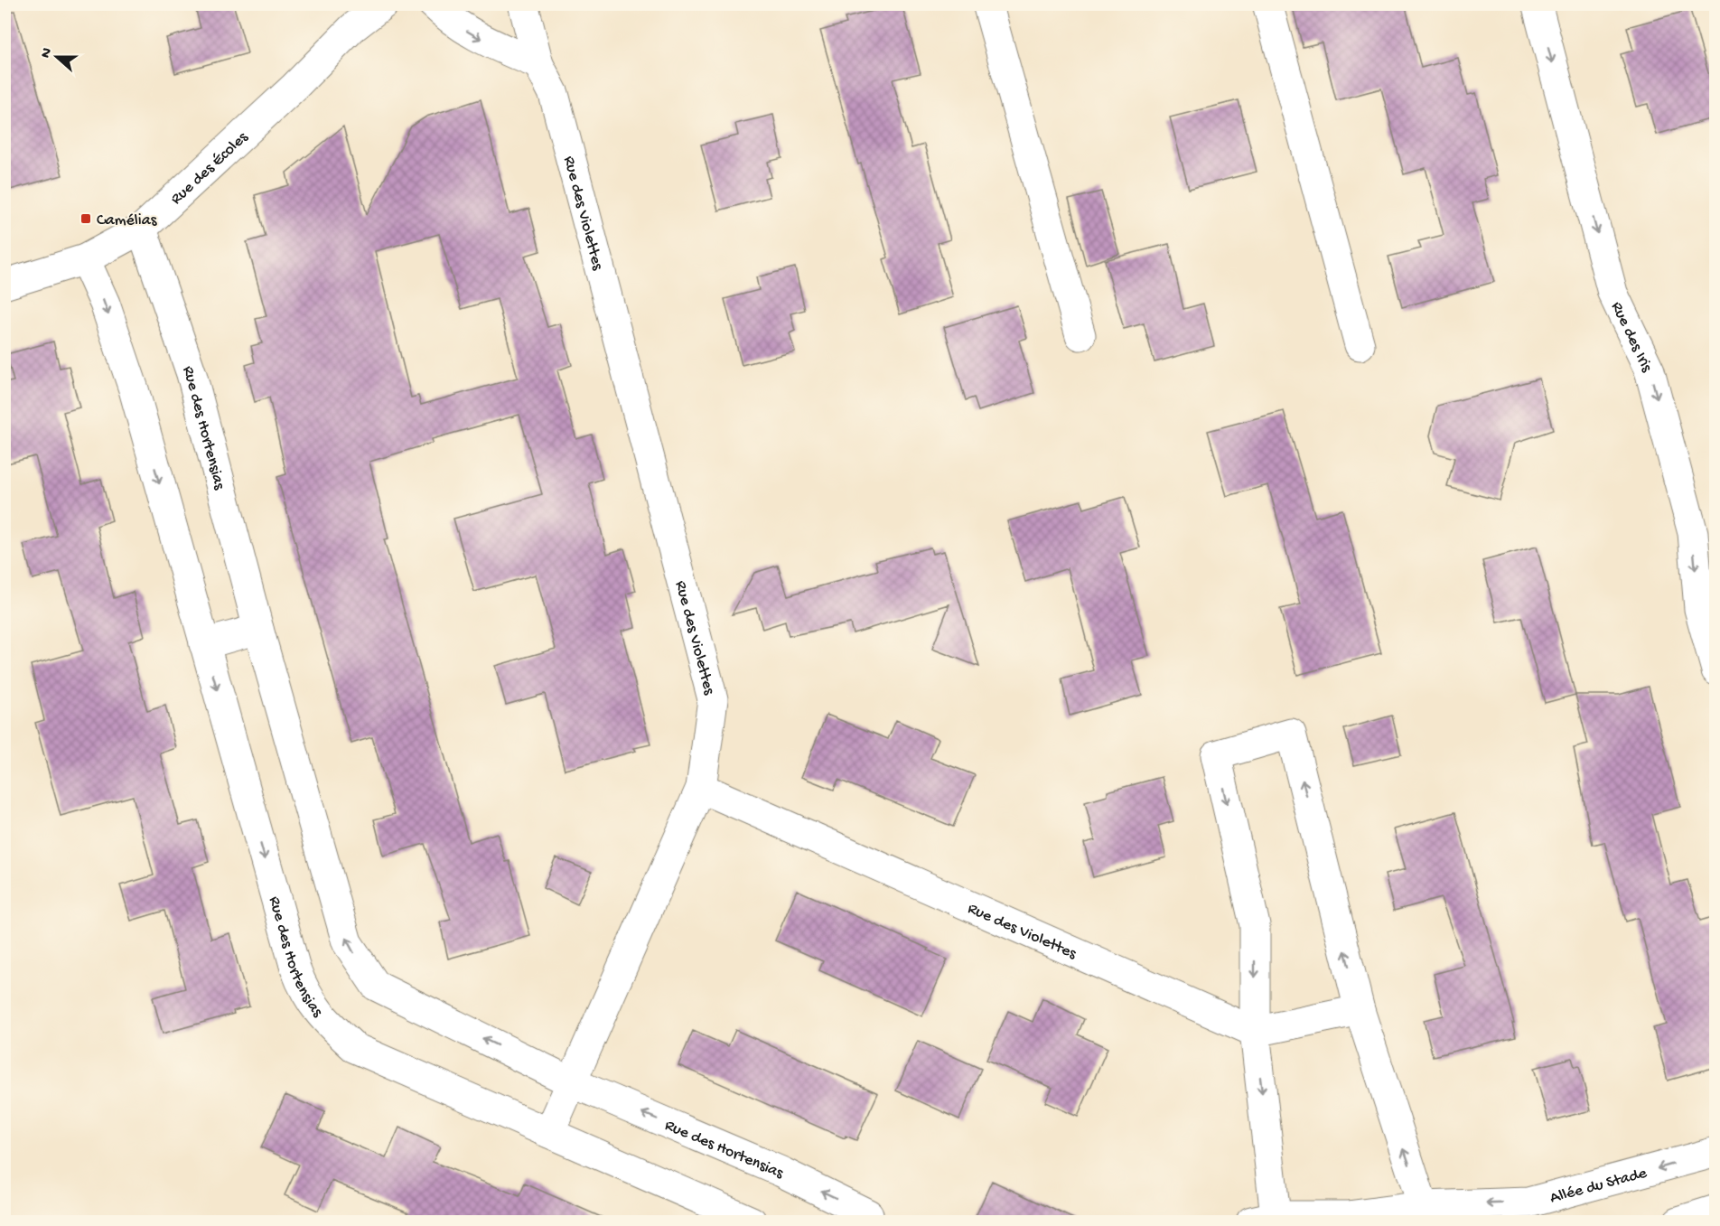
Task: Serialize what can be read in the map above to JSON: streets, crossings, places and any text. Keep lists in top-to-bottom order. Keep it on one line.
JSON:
{"streets":{"street":["Rue des Écoles","Rue des Violettes","Rue des Iris","Rue des Hortensias","Allée du Stade"]},"crossings":[["Rue des Écoles","Rue des Hortensias"]],"one_way":["Allée du Stade"],"places":{"transit":["Camélias"]},"north":"left"}
